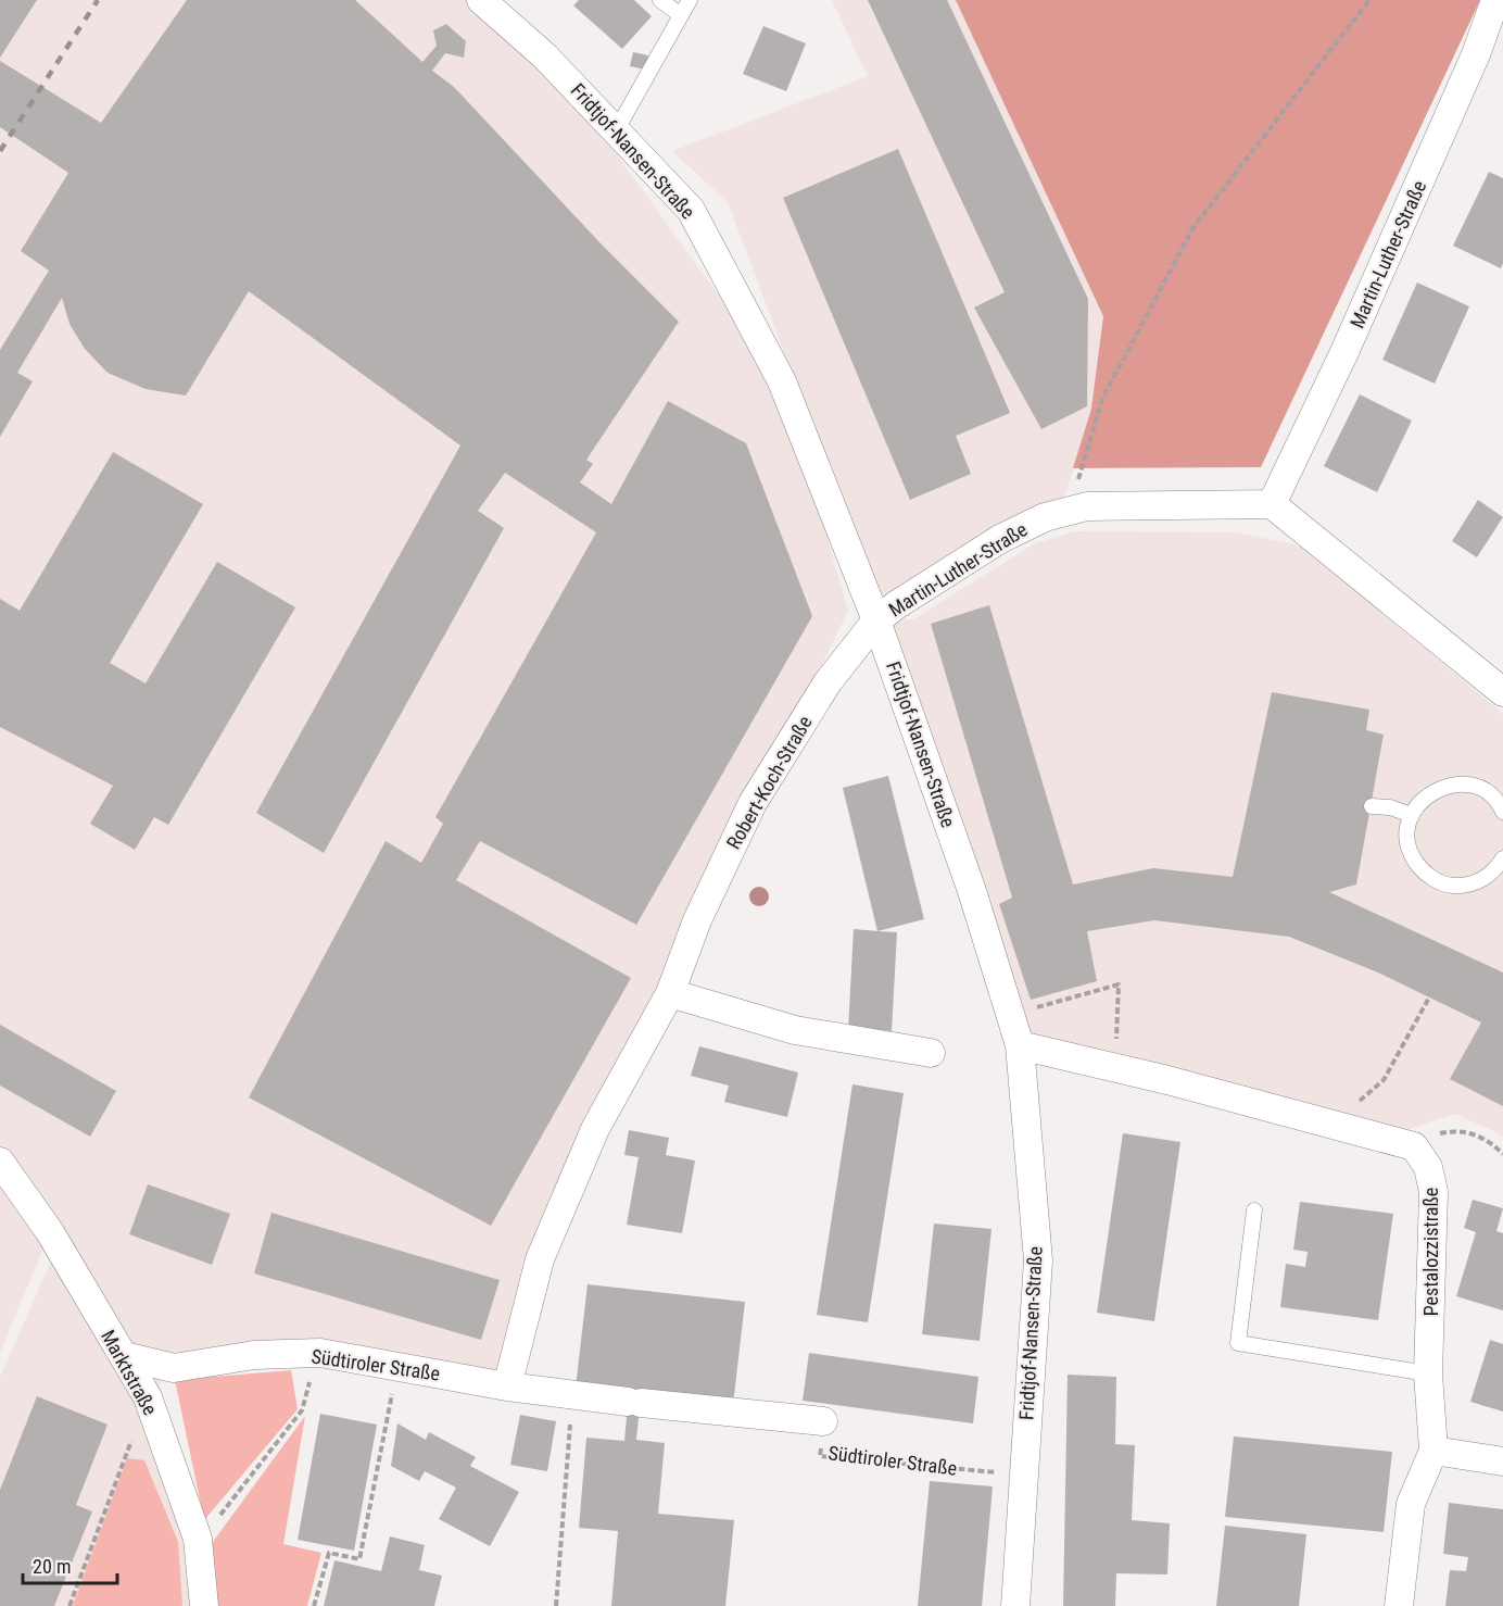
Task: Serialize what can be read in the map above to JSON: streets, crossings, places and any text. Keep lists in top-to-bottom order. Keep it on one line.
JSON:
{"streets":{"street":["Fridtjof-Nansen-Straße","Martin-Luther-Straße","Robert-Koch-Straße","Pestalozzistraße","Südtiroler Straße","Marktstraße"]},"crossings":[["Fridtjof-Nansen-Straße","Martin-Luther-Straße"],["Fridtjof-Nansen-Straße","Robert-Koch-Straße"],["Fridtjof-Nansen-Straße","Südtiroler Straße"],["Martin-Luther-Straße","Robert-Koch-Straße"],["Robert-Koch-Straße","Südtiroler Straße"],["Südtiroler Straße","Marktstraße"]],"scale_bar":"20 m"}
